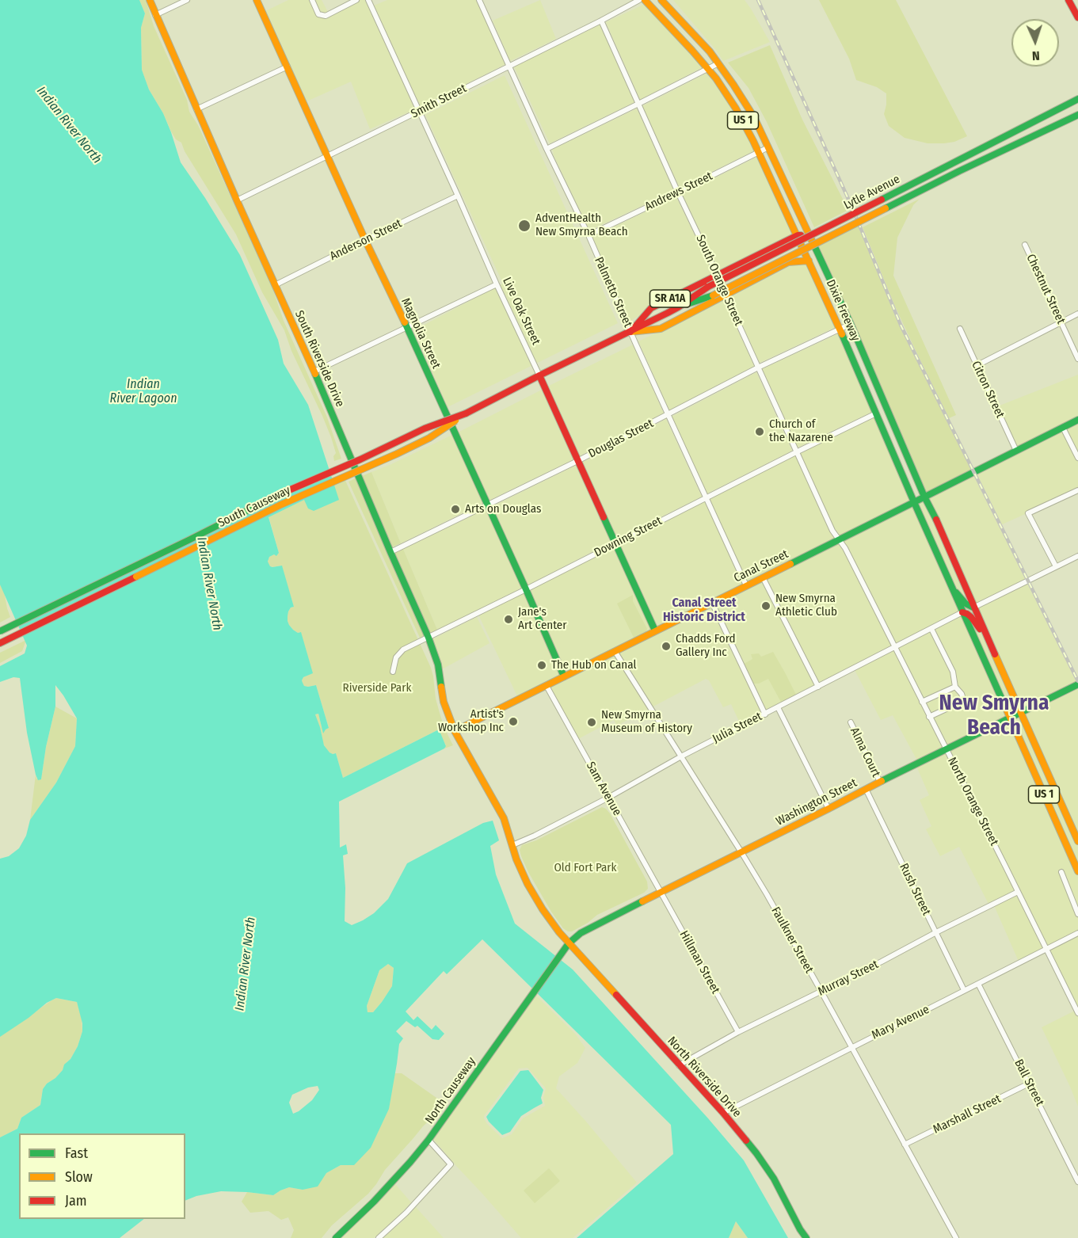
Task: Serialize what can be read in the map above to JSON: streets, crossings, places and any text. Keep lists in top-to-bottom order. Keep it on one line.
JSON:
{"streets":{"main road":["US 1","Lytle Avenue","SR A1A","Dixie Freeway","Live Oak Street","Magnolia Street","South Riverside Drive","South Causeway","Canal Street","Washington Street","North Riverside Drive","North Causeway"],"street":["Smith Street","Andrews Street","Anderson Street","South Orange Street","Chestnut Street","Palmetto Street","Citron Street","Douglas Street","Downing Street","Julia Street","Alma Court","Sam Avenue","North Orange Street","Rush Street","Faulkner Street","Hillman Street","Murray Street","Mary Avenue","Ball Street","Marshall Street"]},"crossings":[["Smith Street","South Orange Street"],["Smith Street","Palmetto Street"],["Smith Street","Live Oak Street"],["Smith Street","Magnolia Street"],["Smith Street","South Riverside Drive"],["US 1","Dixie Freeway"],["US 1","Washington Street"],["Andrews Street","South Orange Street"],["Andrews Street","Palmetto Street"],["Andrews Street","Dixie Freeway"],["Lytle Avenue","Palmetto Street"],["Lytle Avenue","SR A1A"],["Lytle Avenue","Live Oak Street"],["Lytle Avenue","South Causeway"],["Anderson Street","Live Oak Street"],["Anderson Street","Magnolia Street"],["Anderson Street","South Riverside Drive"],["South Orange Street","SR A1A"],["South Orange Street","Douglas Street"],["South Orange Street","Downing Street"],["South Orange Street","Canal Street"],["South Orange Street","North Orange Street"],["Palmetto Street","SR A1A"],["Palmetto Street","Douglas Street"],["Palmetto Street","Downing Street"],["Palmetto Street","Canal Street"],["SR A1A","Dixie Freeway"],["Dixie Freeway","Douglas Street"],["Dixie Freeway","Downing Street"],["Dixie Freeway","Canal Street"],["Dixie Freeway","Julia Street"],["Dixie Freeway","Washington Street"],["Live Oak Street","Douglas Street"],["Live Oak Street","South Causeway"],["Live Oak Street","Downing Street"],["Live Oak Street","Canal Street"],["Magnolia Street","Douglas Street"],["Magnolia Street","Downing Street"],["Magnolia Street","Canal Street"],["South Riverside Drive","Douglas Street"],["South Riverside Drive","Downing Street"],["South Riverside Drive","Canal Street"],["Citron Street","Canal Street"],["Canal Street","Sam Avenue"],["Canal Street","North Orange Street"],["Canal Street","Faulkner Street"],["Julia Street","Sam Avenue"],["Julia Street","North Orange Street"],["Julia Street","Faulkner Street"],["Julia Street","North Riverside Drive"],["Alma Court","Washington Street"],["Sam Avenue","Washington Street"],["Sam Avenue","Hillman Street"],["North Orange Street","Washington Street"],["North Orange Street","Murray Street"],["North Orange Street","Mary Avenue"],["Washington Street","Rush Street"],["Washington Street","Faulkner Street"],["Washington Street","Hillman Street"],["Washington Street","North Riverside Drive"],["Washington Street","North Causeway"],["Rush Street","Murray Street"],["Rush Street","Mary Avenue"],["Faulkner Street","Murray Street"],["Faulkner Street","Mary Avenue"],["Faulkner Street","Marshall Street"],["Hillman Street","Murray Street"],["Murray Street","North Riverside Drive"],["Mary Avenue","North Riverside Drive"],["Mary Avenue","Ball Street"],["North Riverside Drive","North Causeway"],["Ball Street","Marshall Street"]],"districts":["Canal Street Historic District","New Smyrna Beach"],"water":["Indian River North","Indian River Lagoon"],"parks":["Riverside Park","Old Fort Park"],"places":["AdventHealth New Smyrna Beach","Church of the Nazarene","Arts on Douglas","New Smyrna Athletic Club","Jane's Art Center","Chadds Ford Gallery Inc","The Hub on Canal","Artist's Workshop Inc","New Smyrna Museum of History"],"legend":["Fast","Slow","Jam"],"north":"bottom"}
